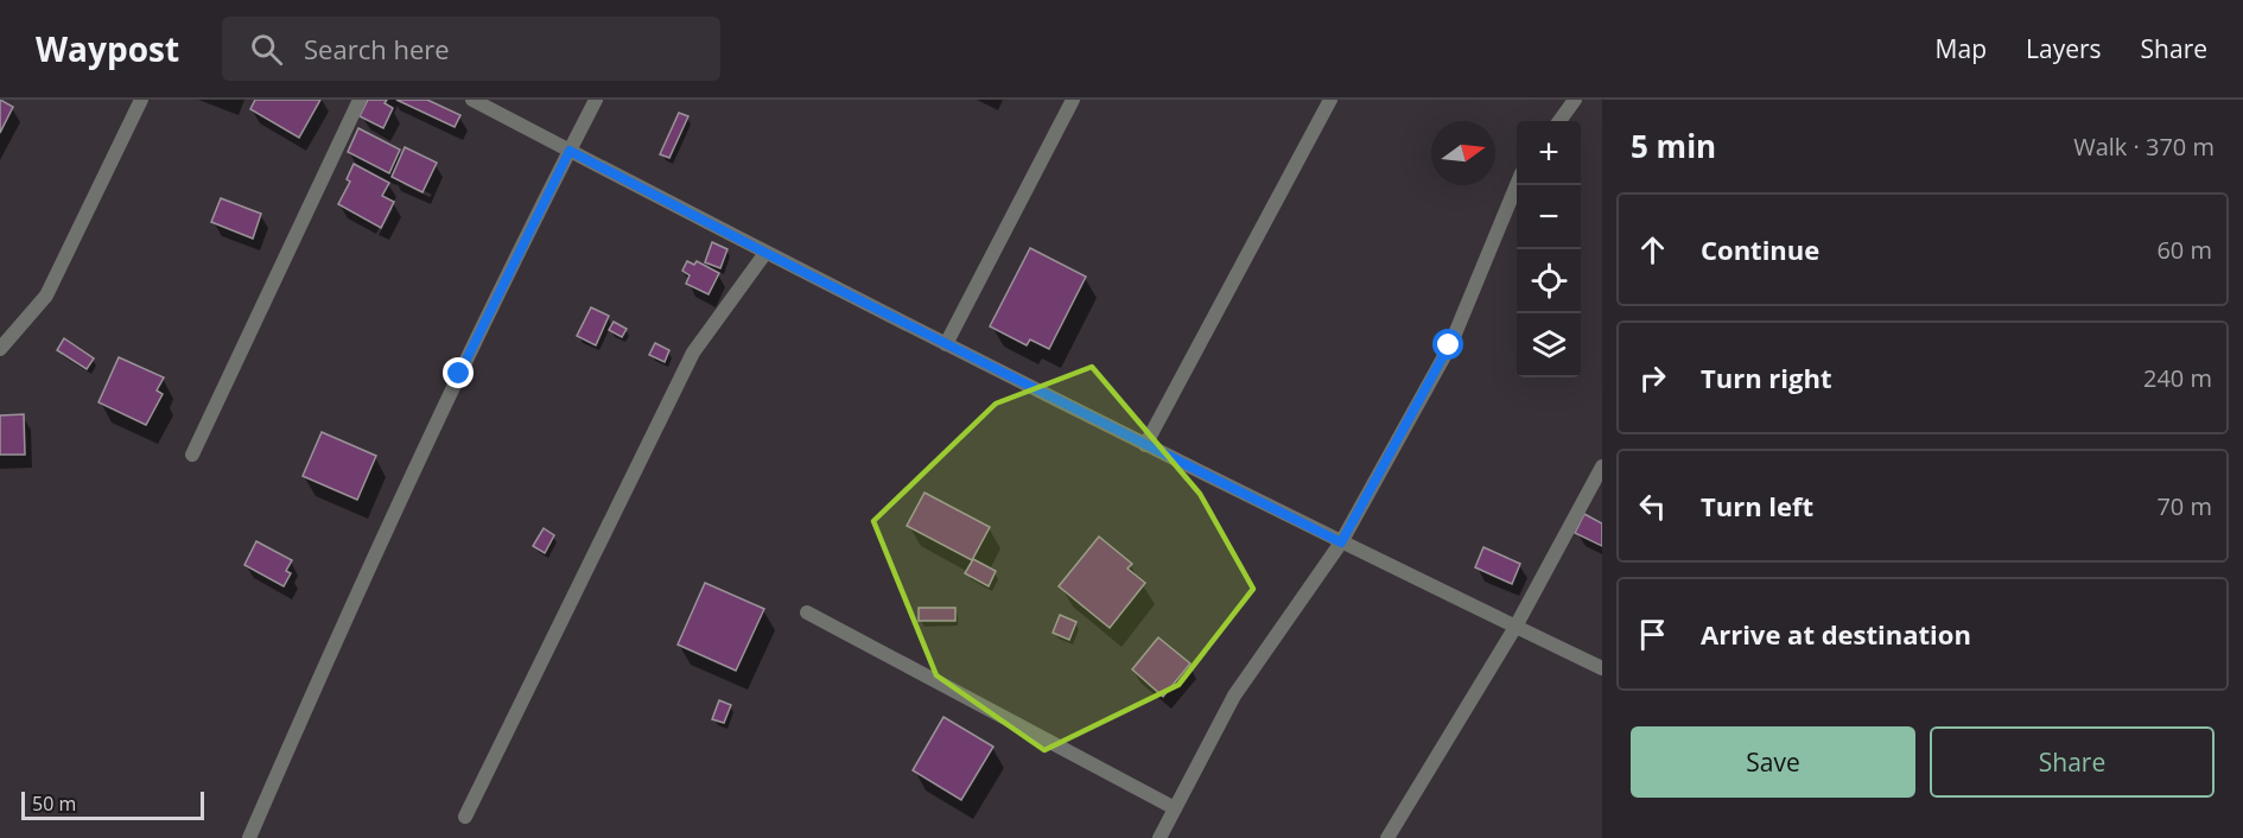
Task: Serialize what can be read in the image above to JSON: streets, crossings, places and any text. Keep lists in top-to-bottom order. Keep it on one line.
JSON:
{"scale_bar":"50 m","north":"right","page":{"header":"Waypost","search":"Search here","nav":["Map","Layers","Share"],"heading":["5 min","Walk · 370 m"],"map_buttons":["+","−"],"list":[["Continue","60 m"],["Turn right","240 m"],["Turn left","70 m"],"Arrive at destination"],"buttons":["Save","Share"],"scale":"50 m"}}
